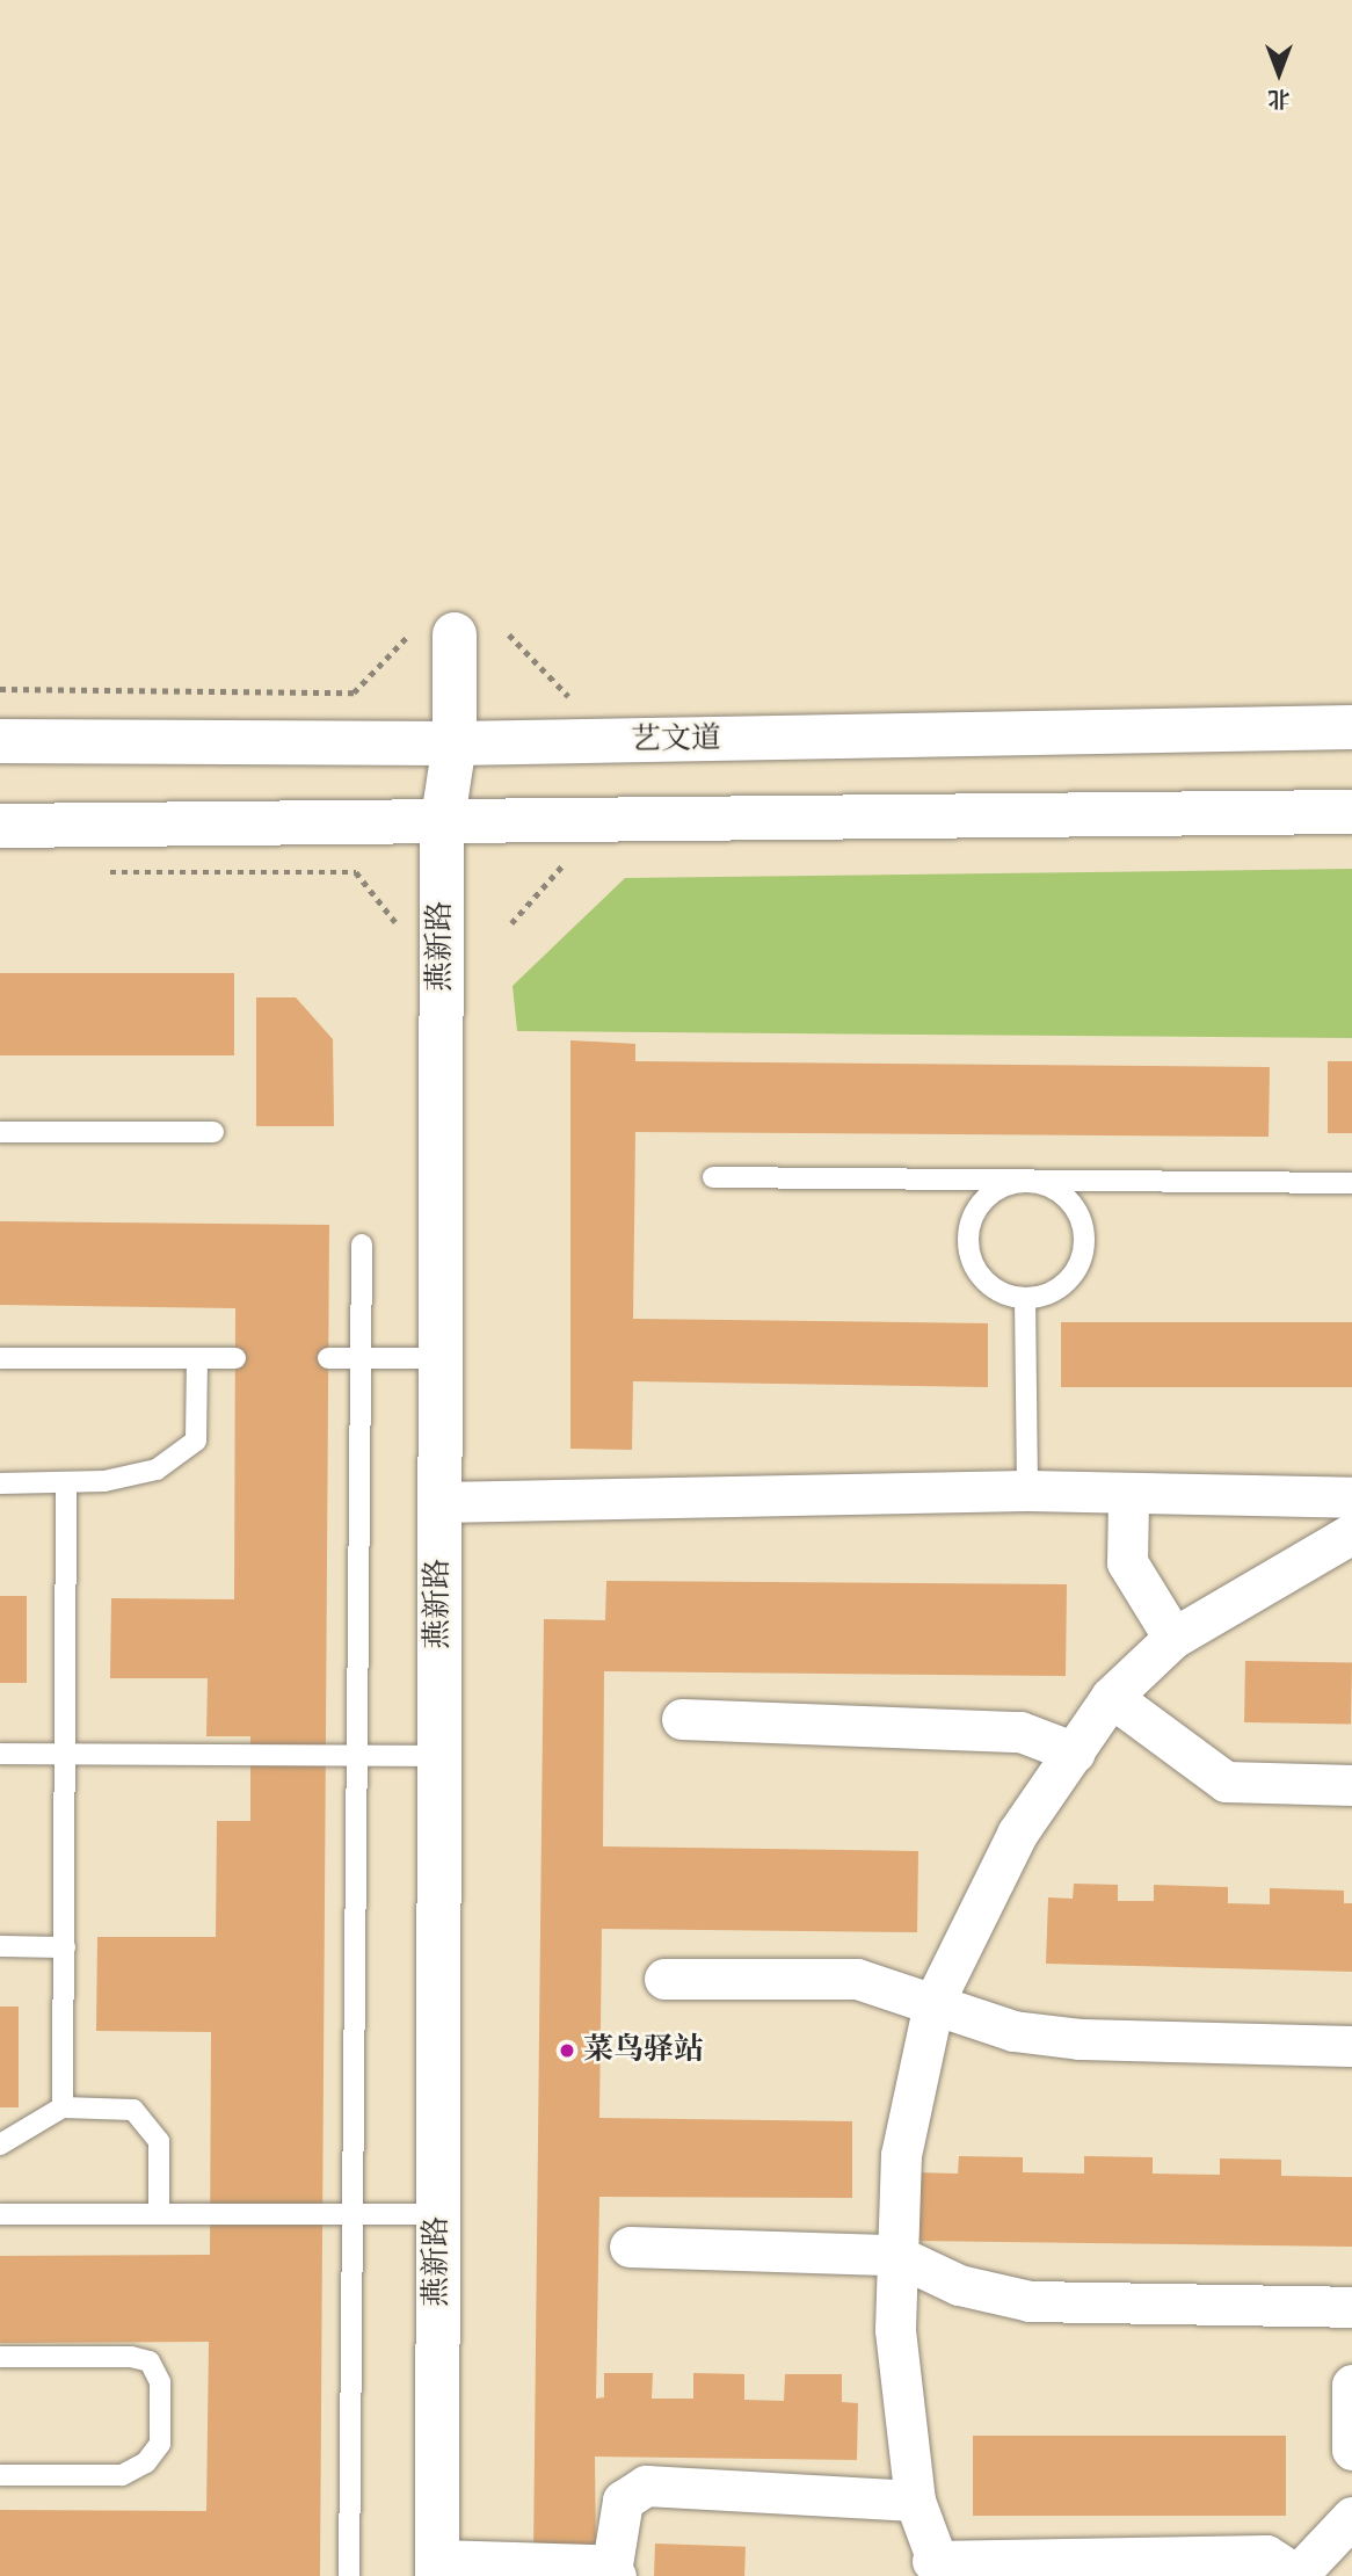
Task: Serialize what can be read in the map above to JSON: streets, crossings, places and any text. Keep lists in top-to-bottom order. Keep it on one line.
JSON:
{"streets":{"main road":["艺文道","燕新路"]},"crossings":[["艺文道","燕新路"]],"places":["菜鸟驿站"],"north":"bottom"}
